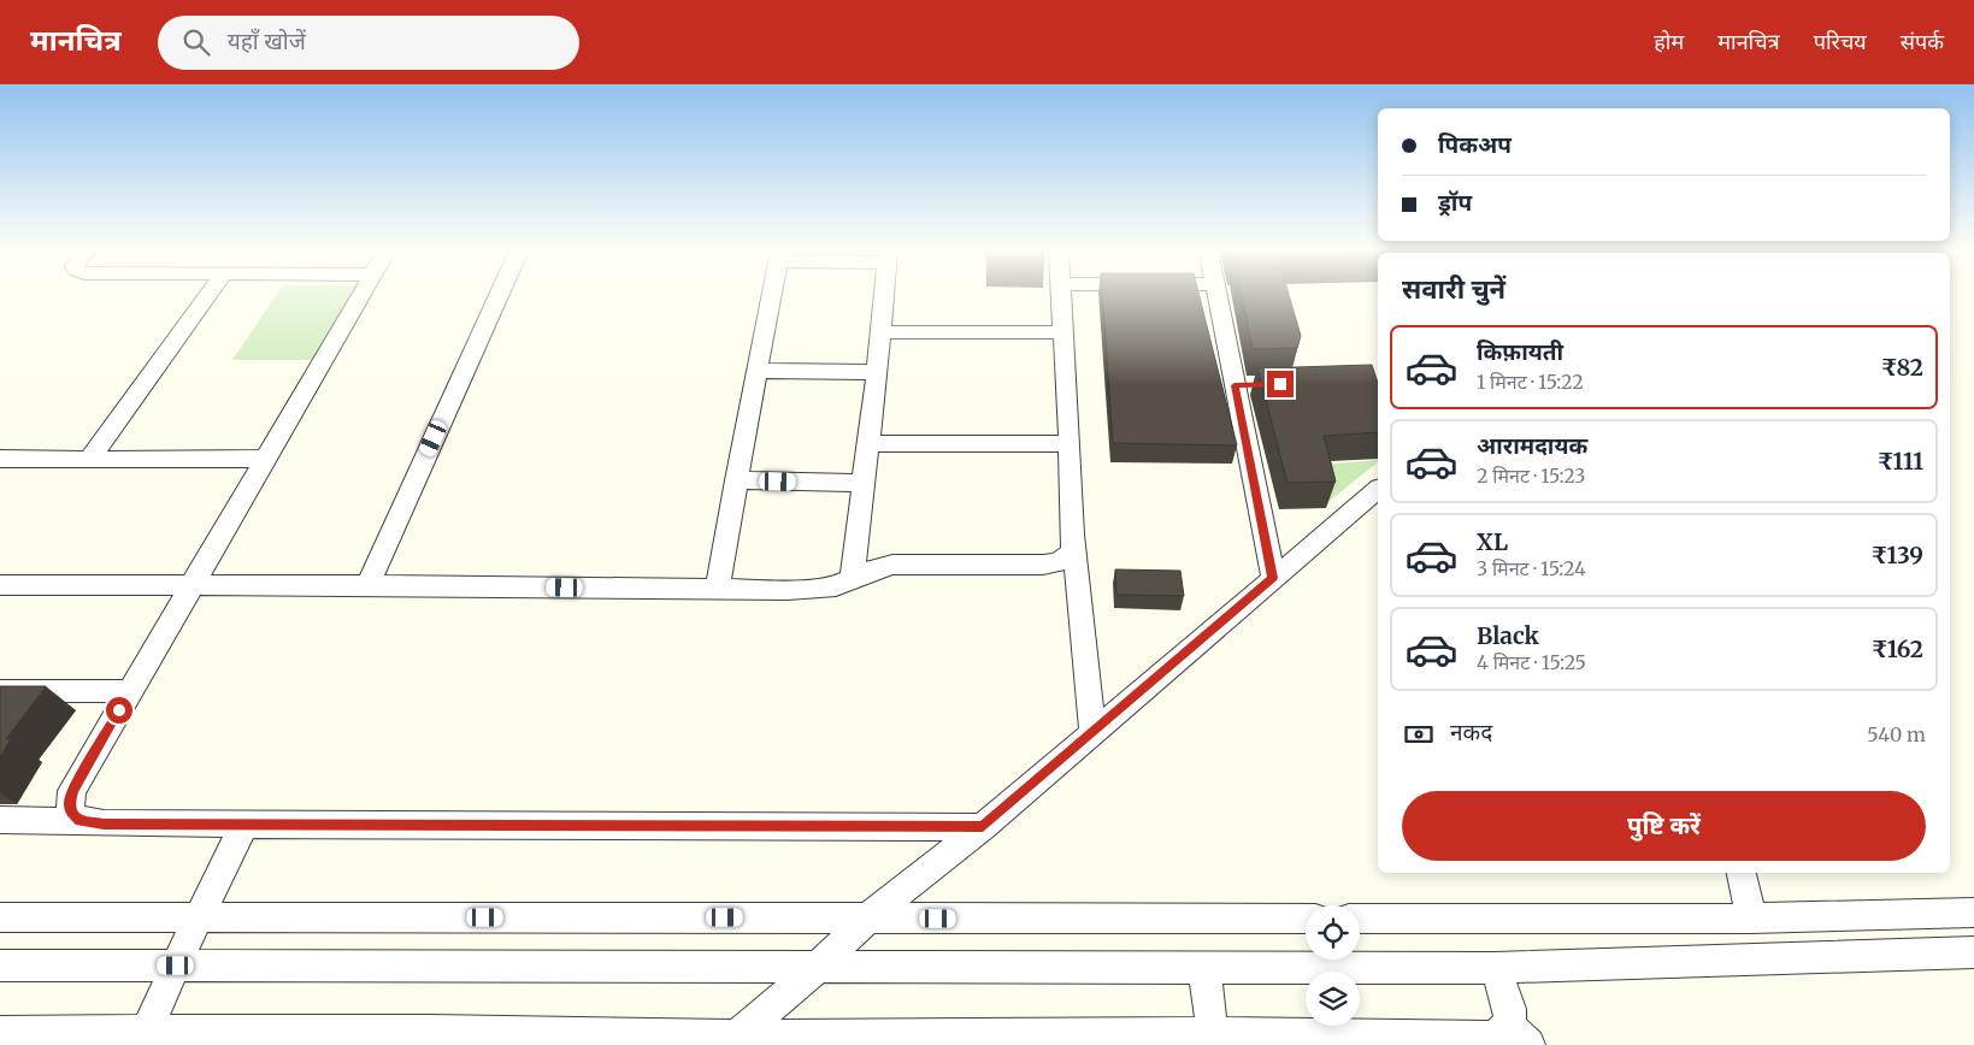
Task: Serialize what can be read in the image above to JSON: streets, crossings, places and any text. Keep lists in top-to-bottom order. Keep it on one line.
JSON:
{"page":{"header":"मानचित्र","search":"यहाँ खोजें","nav":["होम","मानचित्र","परिचय","संपर्क"],"banner":["पिकअप","ड्रॉप"],"heading":"सवारी चुनें","list":[{"name":"किफ़ायती","note":"1 मिनट · 15:22","value":"₹82"},{"name":"आरामदायक","note":"2 मिनट · 15:23","value":"₹111"},{"name":"XL","note":"3 मिनट · 15:24","value":"₹139"},{"name":"Black","note":"4 मिनट · 15:25","value":"₹162"}],"pay":["नकद","540 m"],"buttons":"पुष्टि करें"}}
